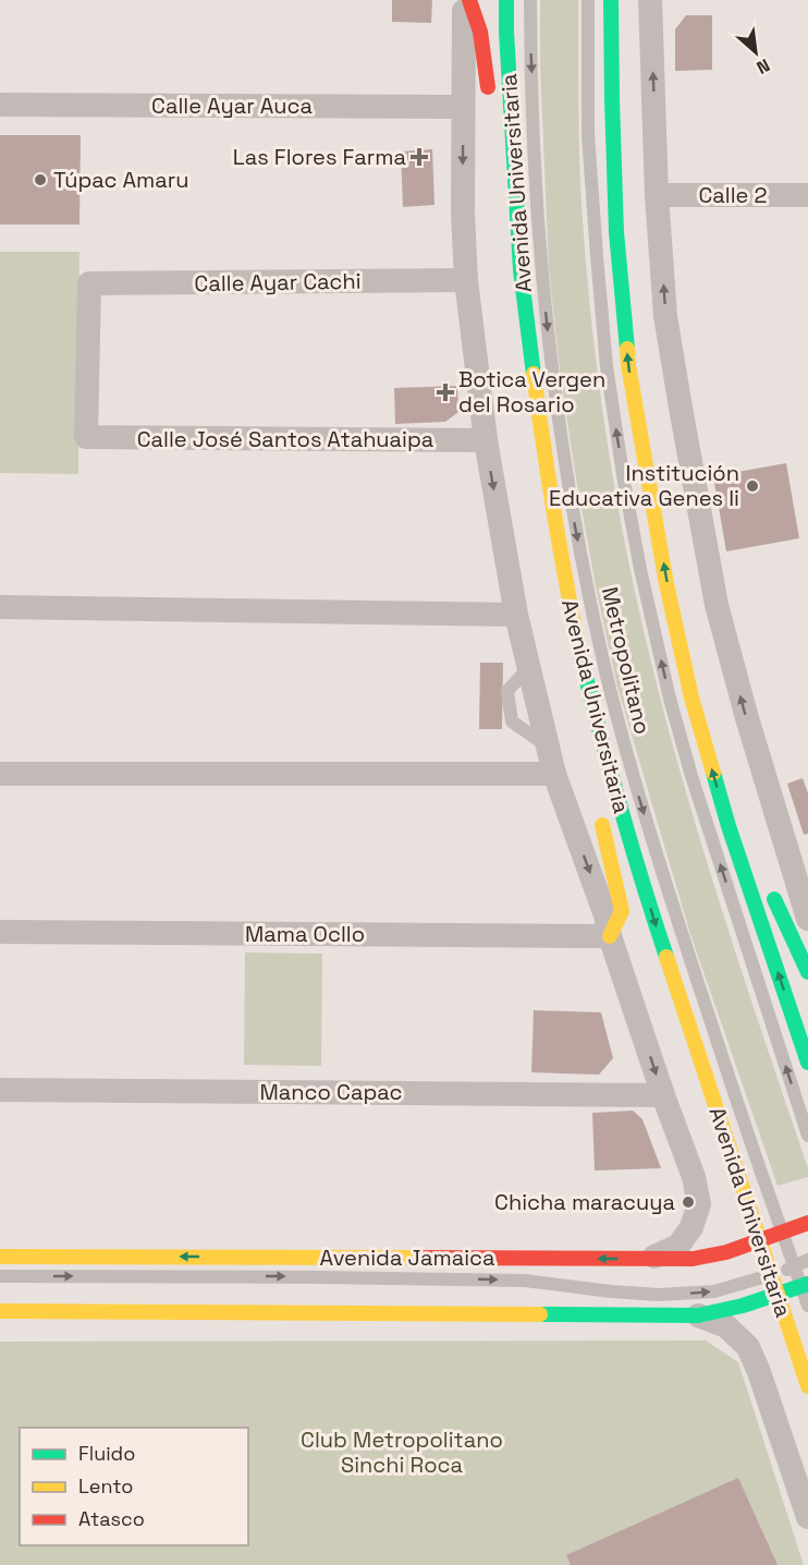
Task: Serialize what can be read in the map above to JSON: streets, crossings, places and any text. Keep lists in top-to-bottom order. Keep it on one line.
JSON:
{"streets":{"main road":["Avenida Universitaria","Avenida Jamaica"],"street":["Calle Ayar Auca","Calle 2","Calle Ayar Cachi","Calle José Santos Atahuaipa","Mama Ocllo","Manco Capac"],"lane":["Metropolitano"]},"crossings":[["Calle Ayar Auca","Avenida Universitaria"],["Avenida Universitaria","Calle Ayar Cachi"],["Avenida Universitaria","Calle José Santos Atahuaipa"],["Avenida Universitaria","Mama Ocllo"],["Avenida Universitaria","Manco Capac"],["Avenida Universitaria","Avenida Jamaica"],["Calle Ayar Cachi","Calle José Santos Atahuaipa"],["Metropolitano","Avenida Jamaica"]],"parks":["Club Metropolitano Sinchi Roca"],"places":{"health":["Las Flores Farma","Botica Vergen del Rosario"],"other":["Túpac Amaru","Institución Educativa Genes Ii","Chicha maracuya"]},"legend":["Fluido","Lento","Atasco"],"north":"bottom right"}
